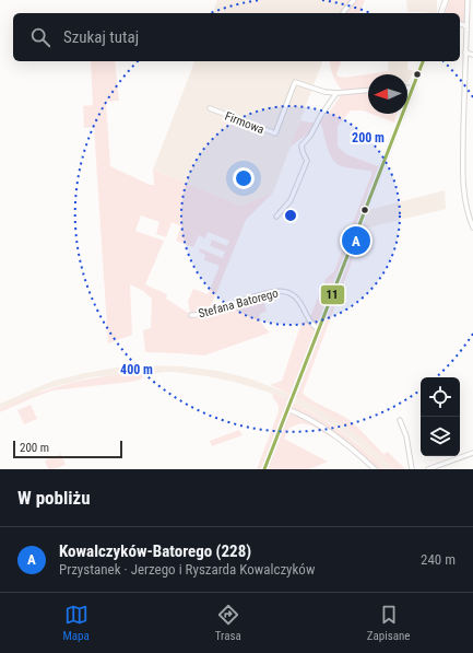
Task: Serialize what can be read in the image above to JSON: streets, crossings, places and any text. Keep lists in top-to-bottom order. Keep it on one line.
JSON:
{"streets":{"street":["Firmowa","Stefana Batorego"]},"lines":["transit line 11"],"scale_bar":"200 m","north":"left","page":{"search":"Szukaj tutaj","pins":"A","scale":"200 m","heading":"W pobliżu","list":[{"mark":"A","name":"Kowalczyków-Batorego (228)","note":"Przystanek · Jerzego i Ryszarda Kowalczyków","value":"240 m"}],"nav":["Mapa","Trasa","Zapisane"]},"rings":["200 m","400 m"]}
